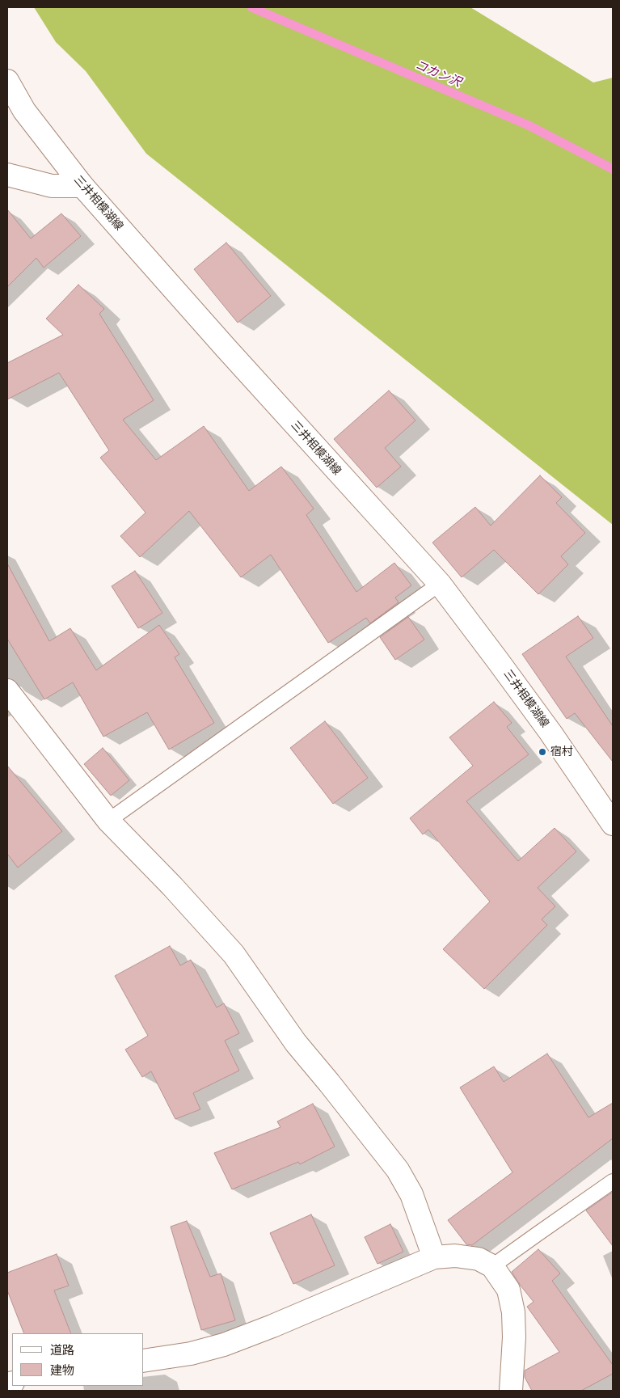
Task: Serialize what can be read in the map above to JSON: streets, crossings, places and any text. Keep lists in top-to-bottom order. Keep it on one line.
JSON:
{"streets":{"street":["三井相模湖線"]},"water":["コカン沢"],"places":["宿村"],"legend":["道路","建物"]}
